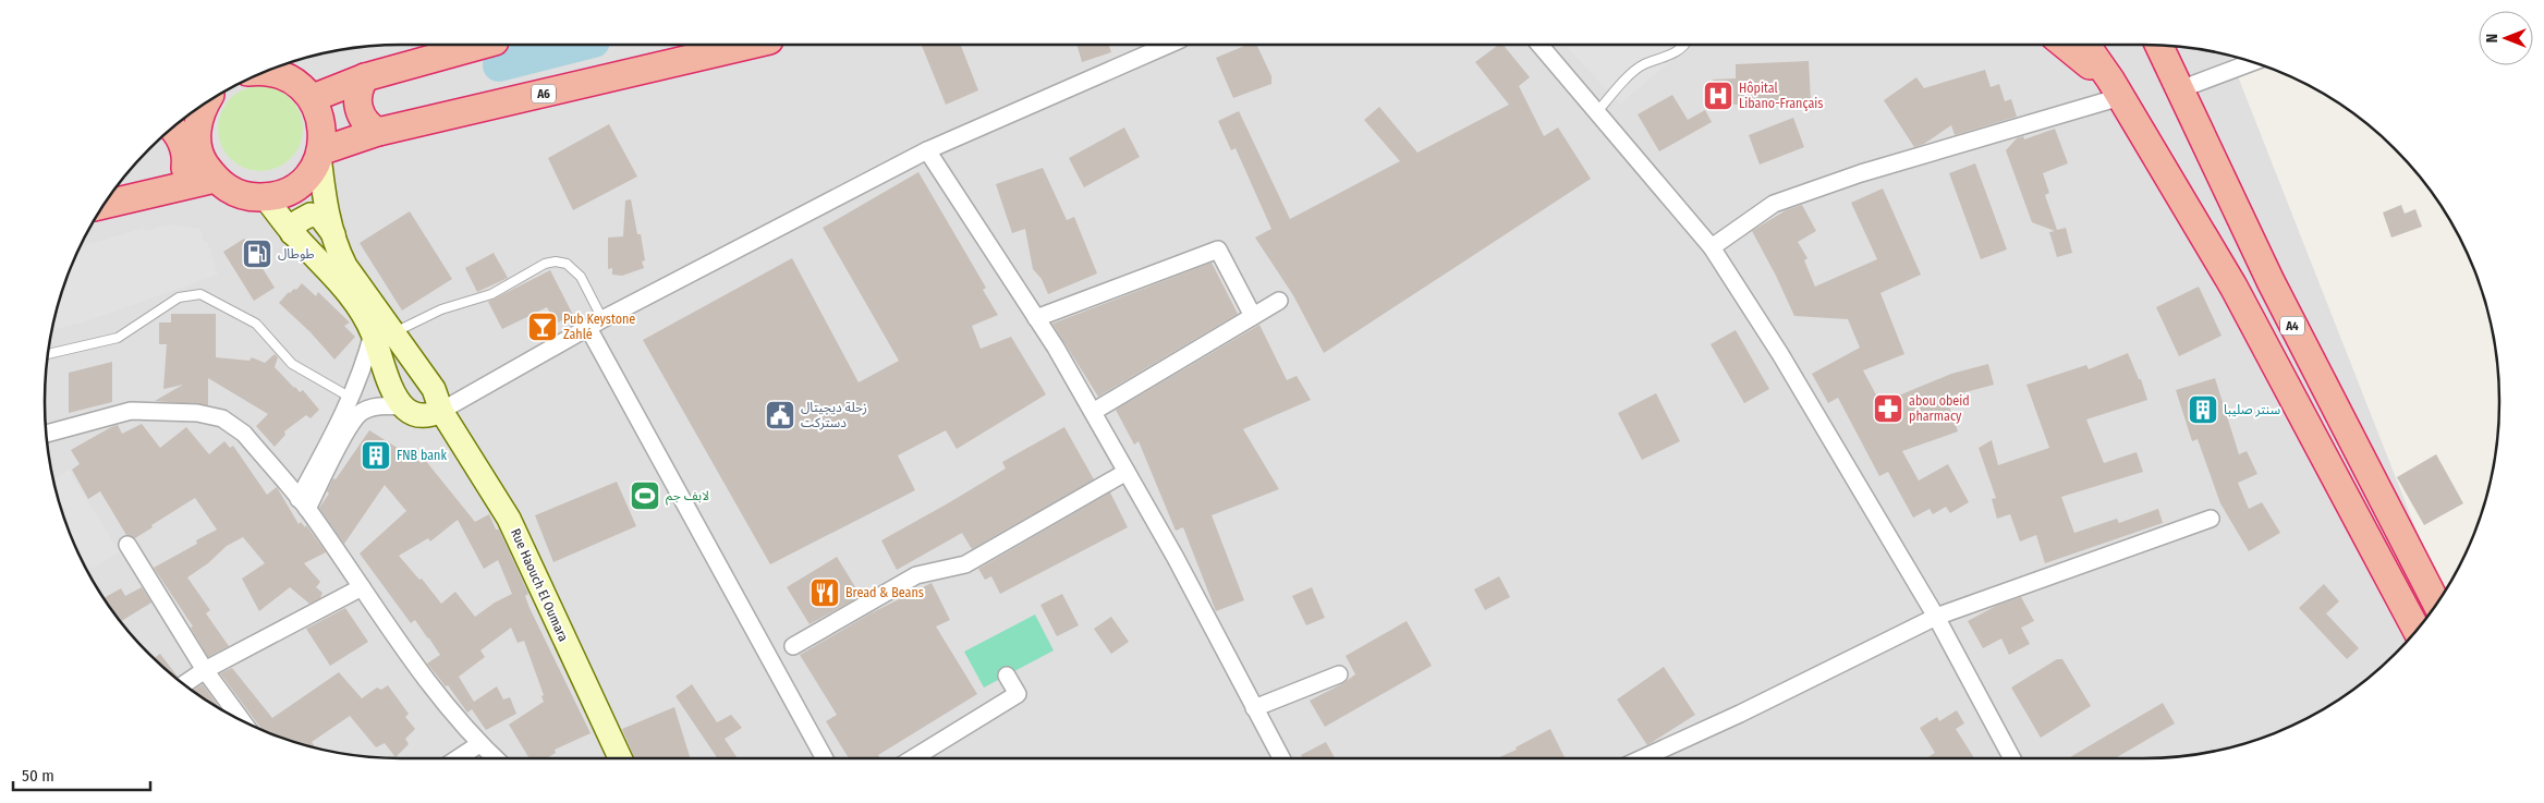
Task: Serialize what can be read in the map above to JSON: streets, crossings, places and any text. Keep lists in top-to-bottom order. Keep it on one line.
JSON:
{"streets":{"highway":["A6","A4"],"main road":["Rue Haouch El Oumara"]},"crossings":[["A6","Rue Haouch El Oumara"]],"places":{"hospital":["Hôpital Libano-Français"],"fuel station":["طوطال"],"bar":["Pub Keystone Zahlé"],"pharmacy":["abou obeid pharmacy"],"building":["سنتر صليبا","FNB bank"],"public building":["زحلة ديجيتال دستركت"],"sports":["لابف جم"],"restaurant":["Bread & Beans"]},"scale_bar":"50 m","north":"left"}
